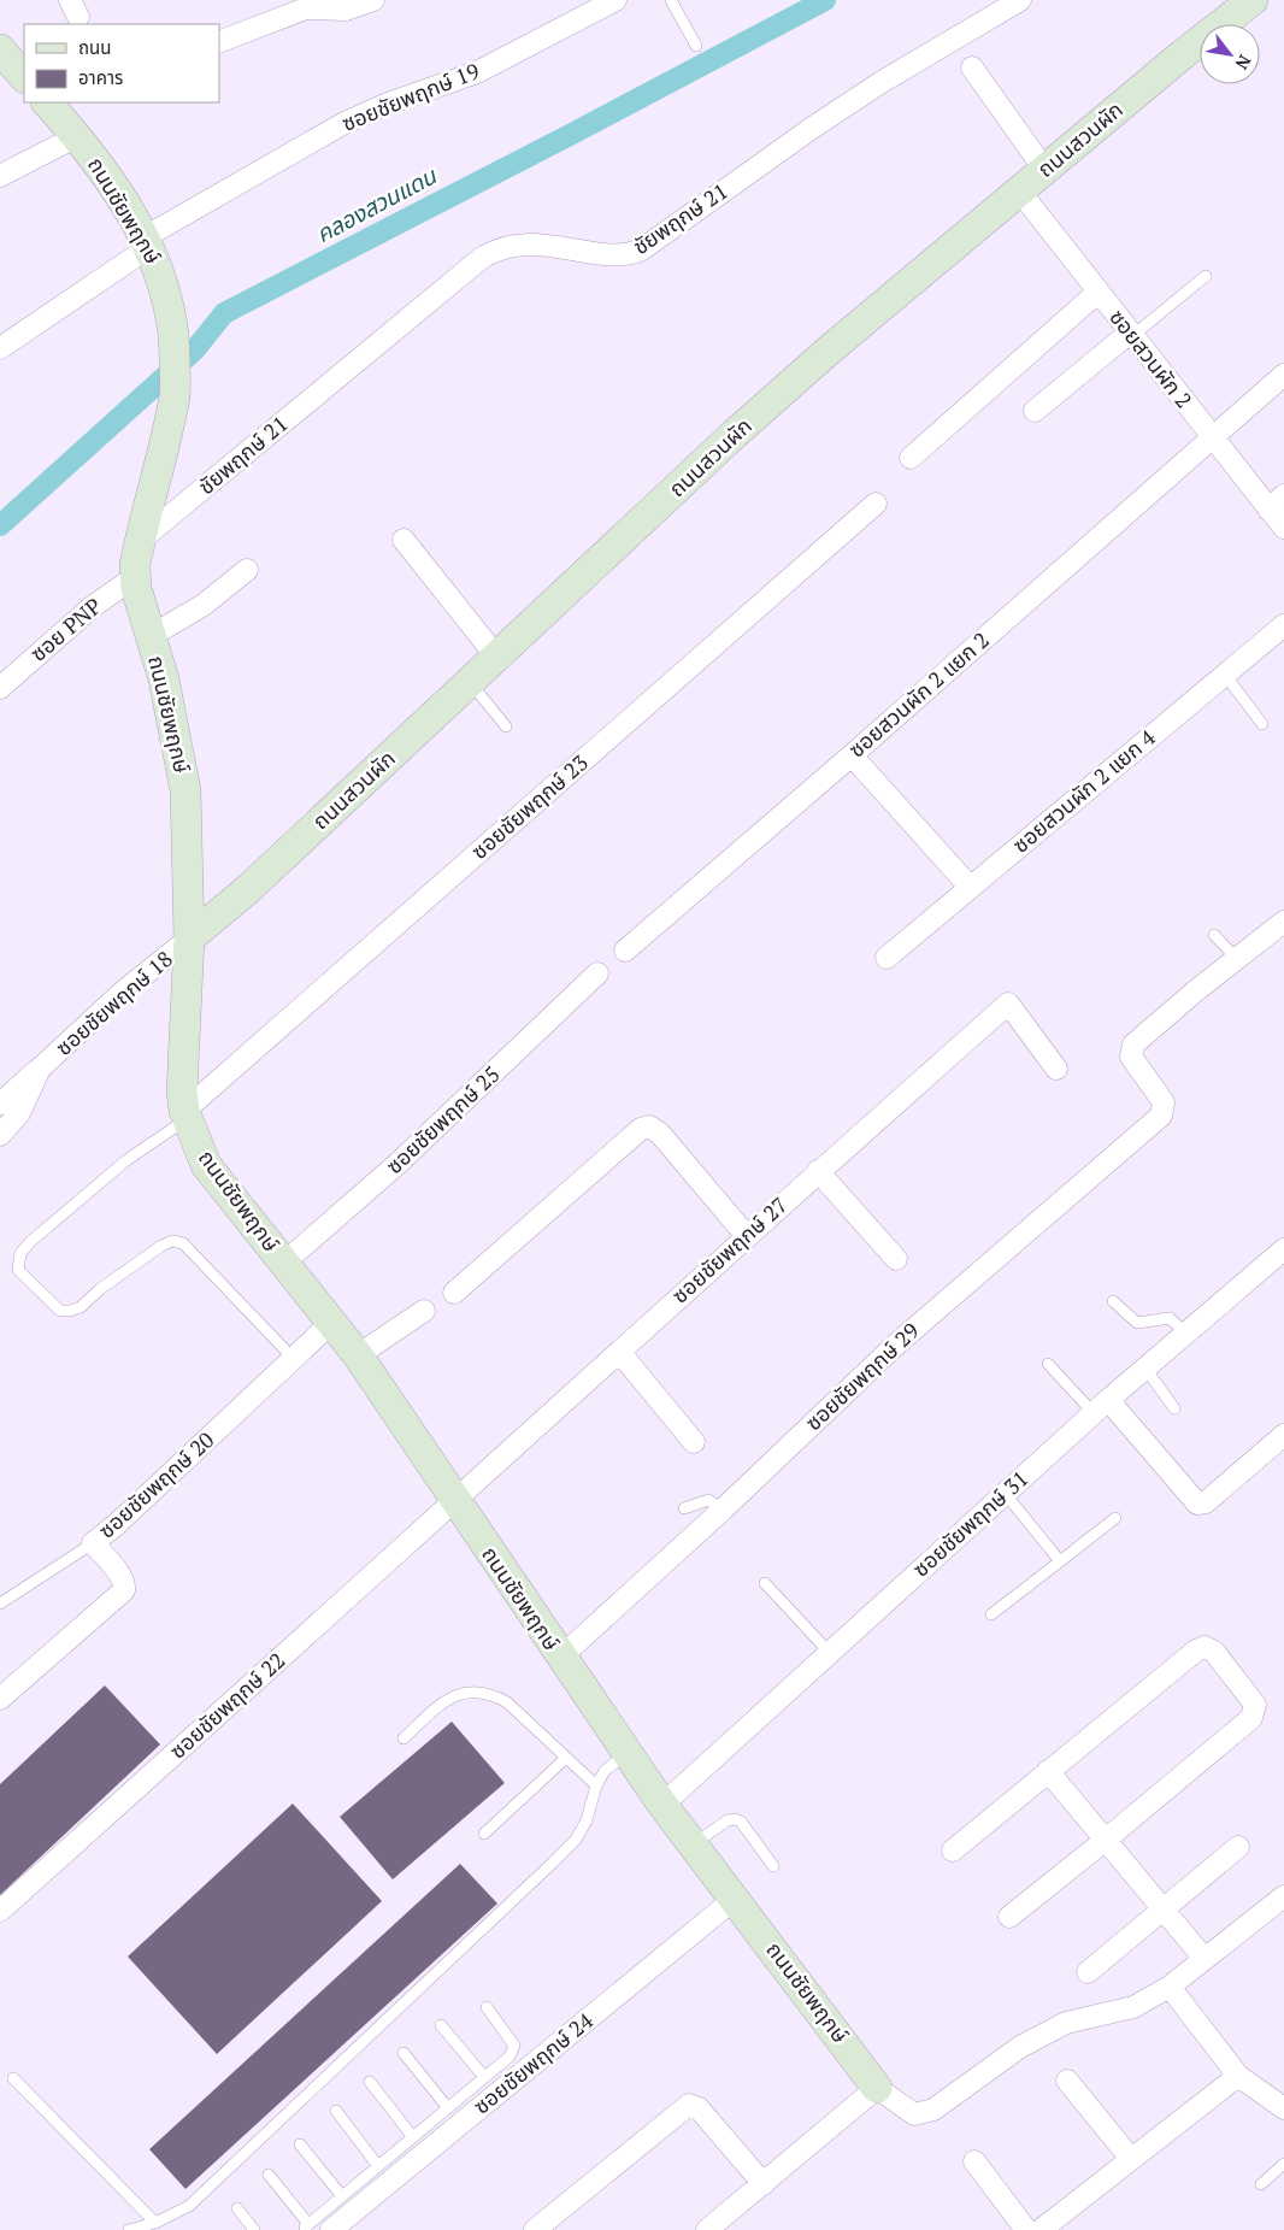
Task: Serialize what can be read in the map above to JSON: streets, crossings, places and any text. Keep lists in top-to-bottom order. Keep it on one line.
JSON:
{"streets":{"street":["ซอยชัยพฤกษ์ 19","ถนนสวนผัก","ถนนชัยพฤกษ์","ชัยพฤกษ์ 21","ซอยสวนผัก 2","ซอย PNP","ซอยสวนผัก 2 แยก 2","ซอยสวนผัก 2 แยก 4","ซอยชัยพฤกษ์ 23","ซอยชัยพฤกษ์ 18","ซอยชัยพฤกษ์ 25","ซอยชัยพฤกษ์ 27","ซอยชัยพฤกษ์ 29","ซอยชัยพฤกษ์ 20","ซอยชัยพฤกษ์ 31","ซอยชัยพฤกษ์ 22","ซอยชัยพฤกษ์ 24"]},"crossings":[["ซอยชัยพฤกษ์ 19","ถนนชัยพฤกษ์"],["ถนนสวนผัก","ถนนชัยพฤกษ์"],["ถนนสวนผัก","ซอยสวนผัก 2"],["ถนนสวนผัก","ซอยชัยพฤกษ์ 18"],["ถนนชัยพฤกษ์","ชัยพฤกษ์ 21"],["ถนนชัยพฤกษ์","ซอย PNP"],["ถนนชัยพฤกษ์","ซอยชัยพฤกษ์ 23"],["ถนนชัยพฤกษ์","ซอยชัยพฤกษ์ 18"],["ถนนชัยพฤกษ์","ซอยชัยพฤกษ์ 25"],["ถนนชัยพฤกษ์","ซอยชัยพฤกษ์ 27"],["ถนนชัยพฤกษ์","ซอยชัยพฤกษ์ 29"],["ถนนชัยพฤกษ์","ซอยชัยพฤกษ์ 20"],["ถนนชัยพฤกษ์","ซอยชัยพฤกษ์ 31"],["ถนนชัยพฤกษ์","ซอยชัยพฤกษ์ 22"],["ถนนชัยพฤกษ์","ซอยชัยพฤกษ์ 24"],["ซอยสวนผัก 2","ซอยสวนผัก 2 แยก 2"],["ซอยชัยพฤกษ์ 27","ซอยชัยพฤกษ์ 22"]],"water":["คลองสวนแดน"],"legend":["ถนน","อาคาร"],"north":"bottom right"}
